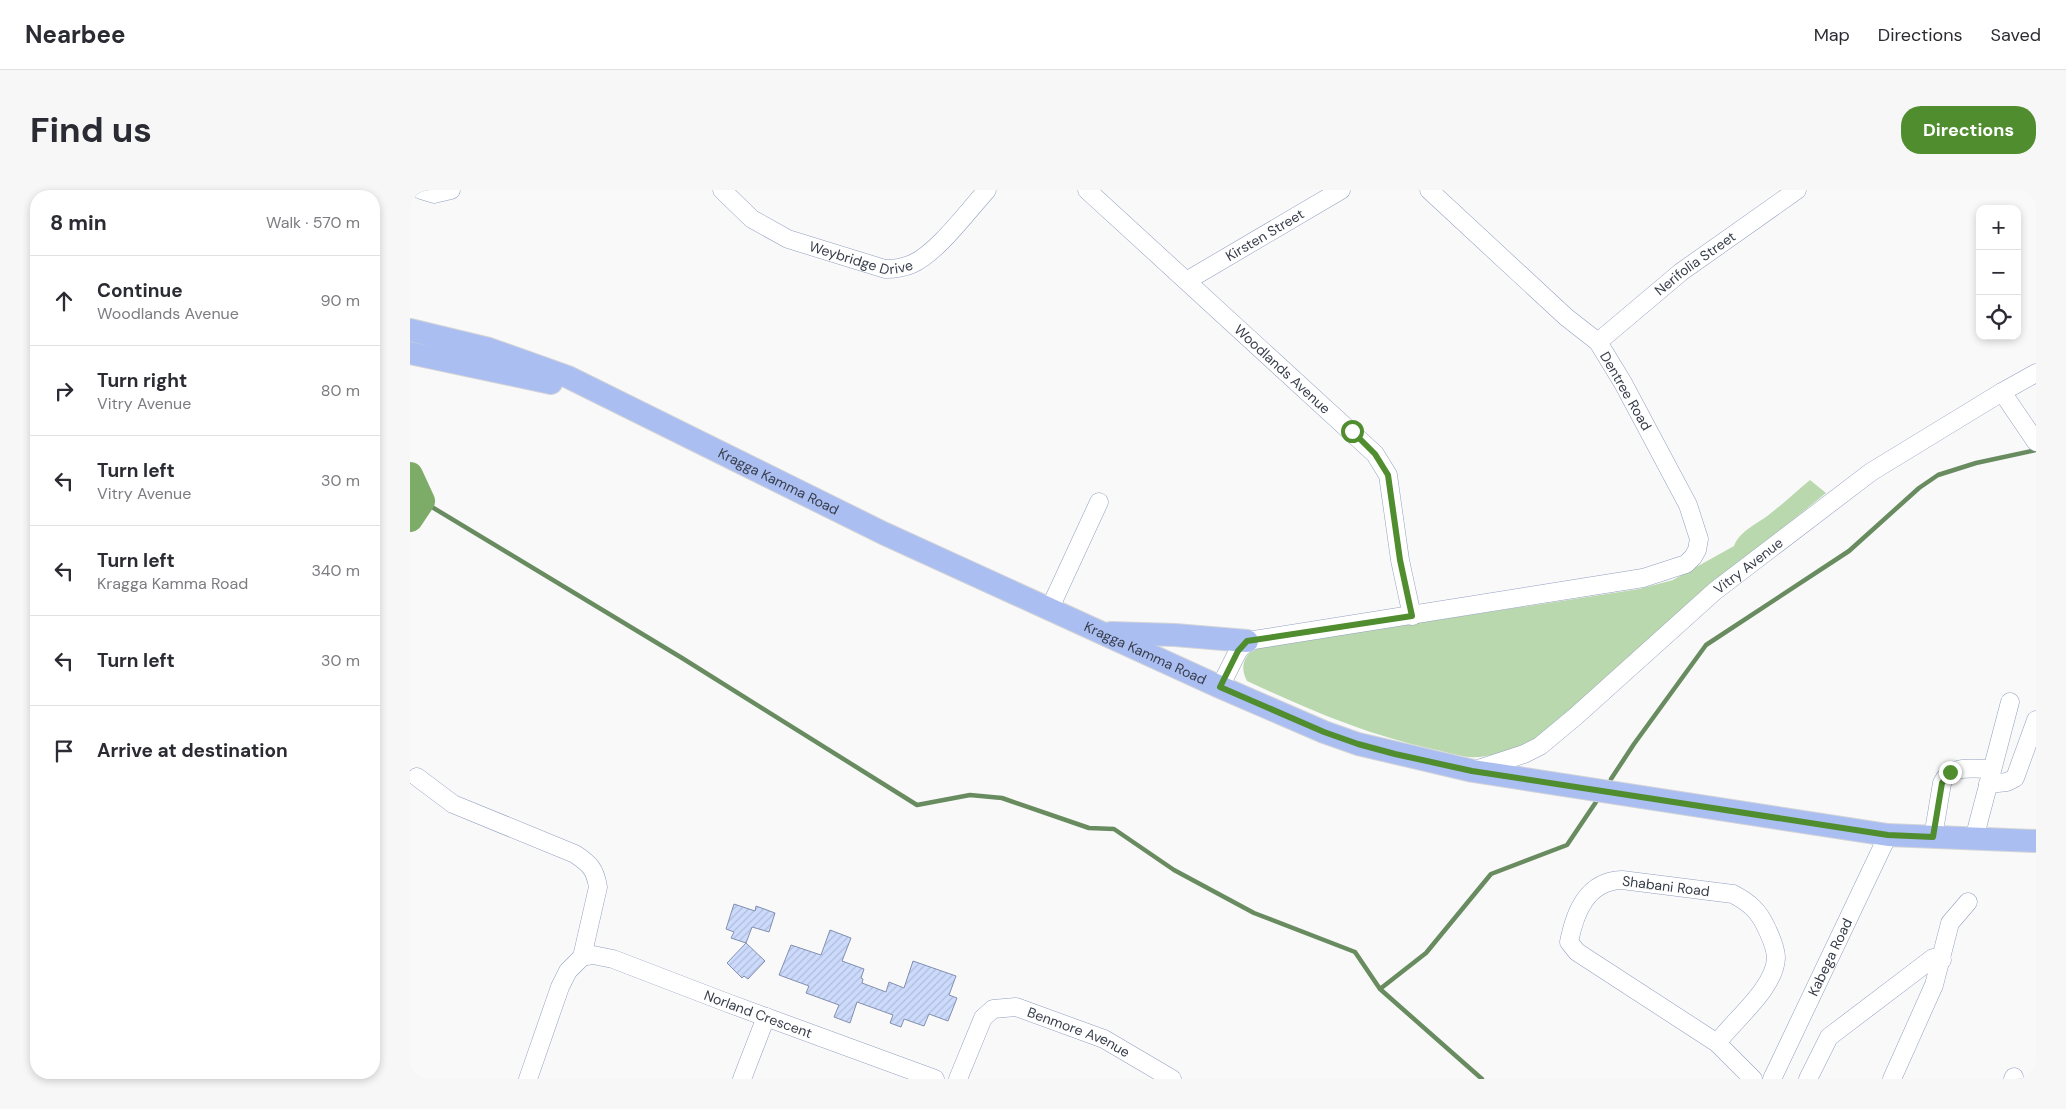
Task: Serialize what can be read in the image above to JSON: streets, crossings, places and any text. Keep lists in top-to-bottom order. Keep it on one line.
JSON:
{"streets":{"main road":["Kragga Kamma Road"],"street":["Kirsten Street","Weybridge Drive","Nerifolia Street","Woodlands Avenue","Dentree Road","Vitry Avenue","Shabani Road","Kabega Road","Norland Crescent","Benmore Avenue"]},"crossings":[["Kirsten Street","Woodlands Avenue"],["Nerifolia Street","Dentree Road"],["Woodlands Avenue","Dentree Road"],["Kragga Kamma Road","Vitry Avenue"],["Kragga Kamma Road","Kabega Road"]],"page":{"header":"Nearbee","nav":["Map","Directions","Saved"],"buttons":"Directions","title":"Find us","heading":["8 min","Walk · 570 m"],"map_buttons":["+","−"],"list":[["Continue","Woodlands Avenue","90 m"],["Turn right","Vitry Avenue","80 m"],["Turn left","Vitry Avenue","30 m"],["Turn left","Kragga Kamma Road","340 m"],["Turn left","30 m"],"Arrive at destination"]}}
